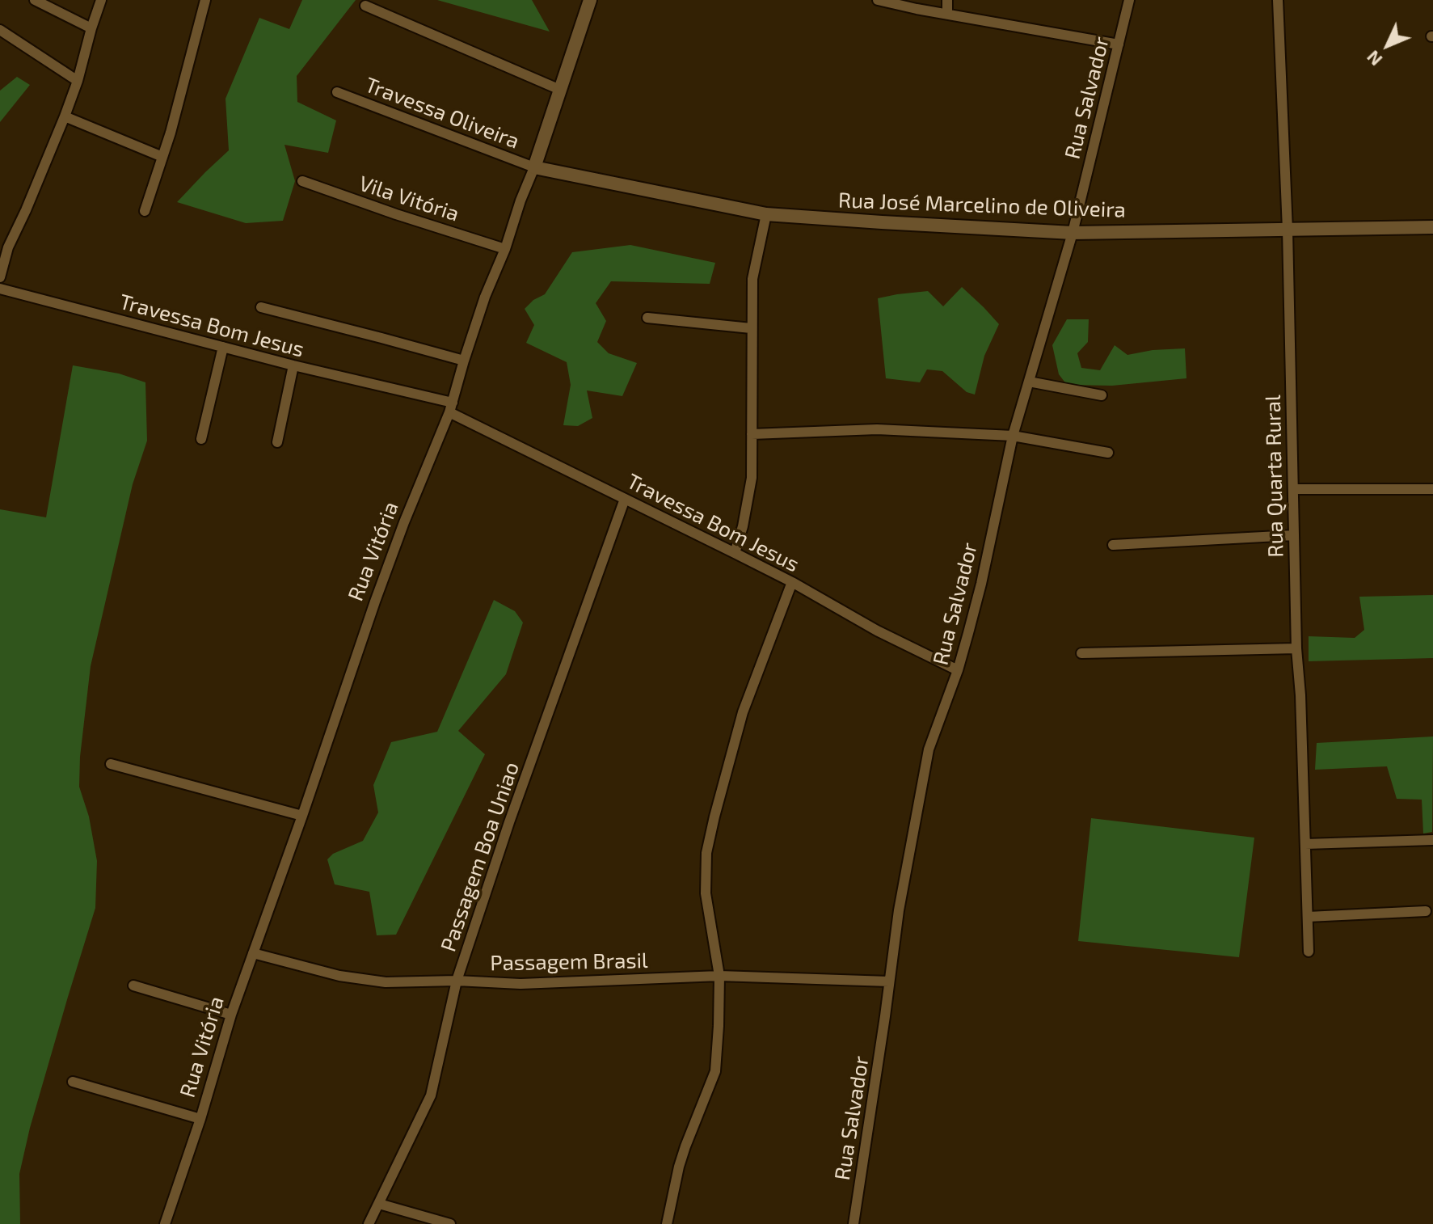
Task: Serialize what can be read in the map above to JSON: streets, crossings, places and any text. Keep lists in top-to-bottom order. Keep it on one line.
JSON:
{"streets":{"street":["Rua Salvador","Travessa Oliveira","Vila Vitória","Rua José Marcelino de Oliveira","Travessa Bom Jesus","Rua Quarta Rural","Rua Vitória","Passagem Boa Uniao","Passagem Brasil"]},"crossings":[["Rua Salvador","Rua José Marcelino de Oliveira"],["Rua Salvador","Travessa Bom Jesus"],["Rua Salvador","Passagem Brasil"],["Travessa Oliveira","Rua José Marcelino de Oliveira"],["Travessa Oliveira","Rua Vitória"],["Vila Vitória","Rua Vitória"],["Rua José Marcelino de Oliveira","Rua Quarta Rural"],["Rua José Marcelino de Oliveira","Rua Vitória"],["Travessa Bom Jesus","Rua Vitória"],["Travessa Bom Jesus","Passagem Boa Uniao"],["Rua Vitória","Passagem Brasil"],["Passagem Boa Uniao","Passagem Brasil"]],"north":"bottom left"}
